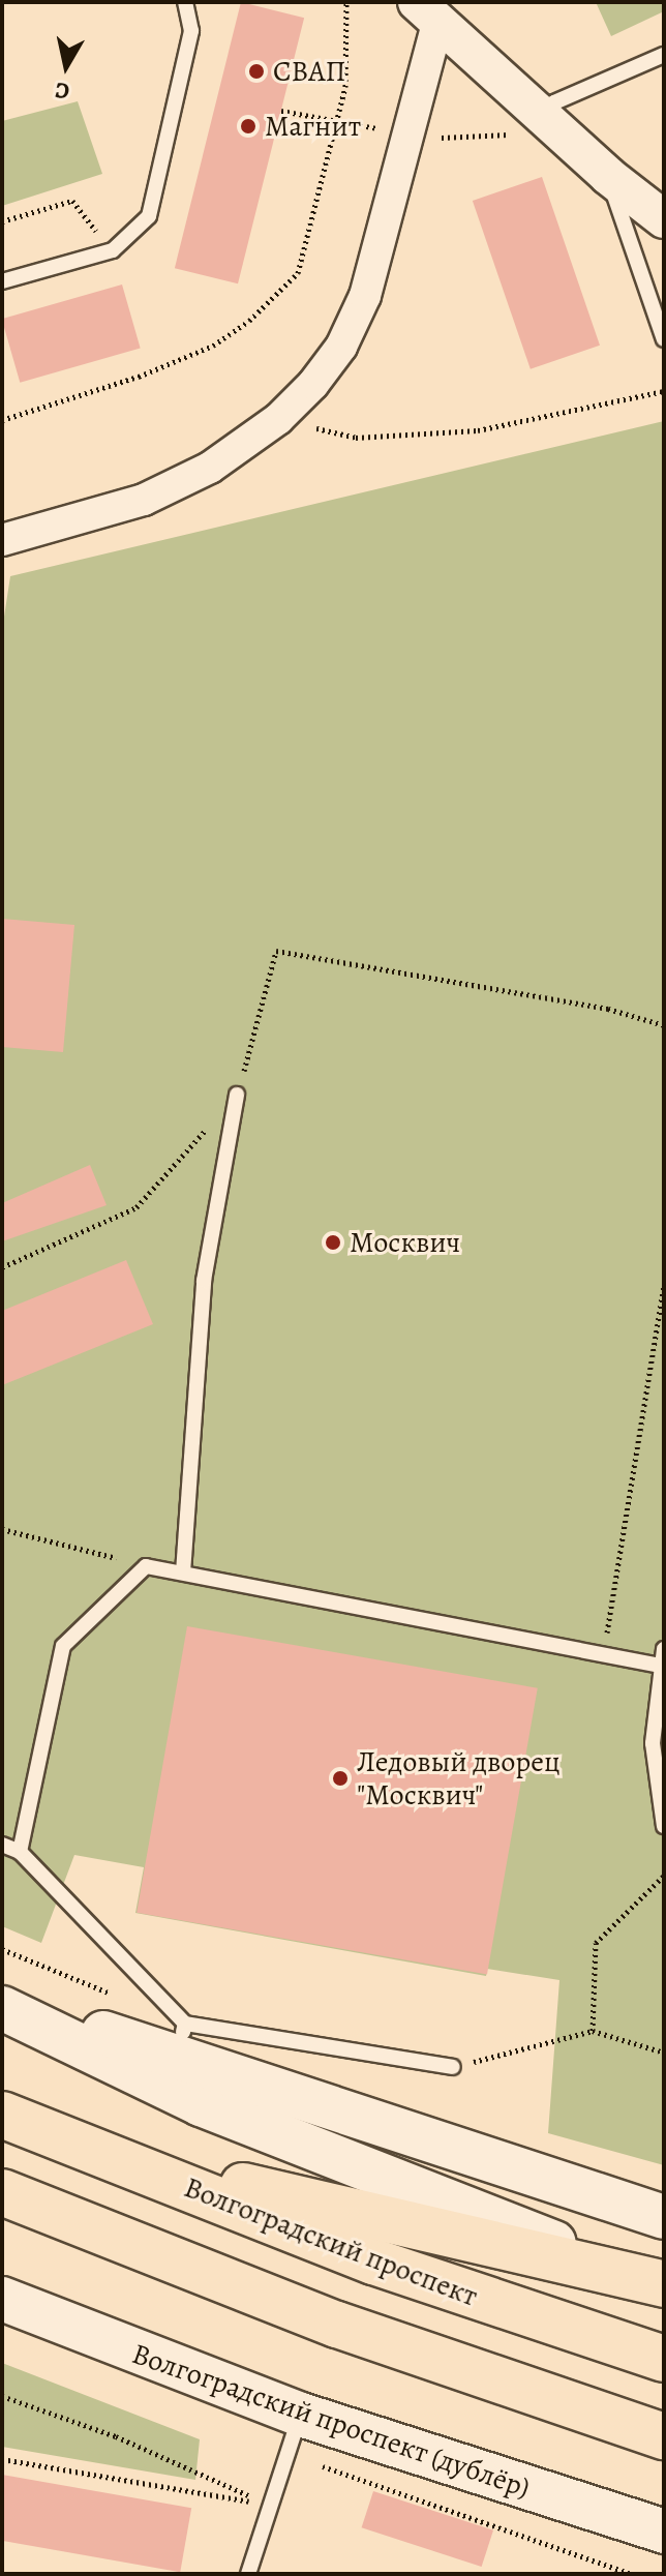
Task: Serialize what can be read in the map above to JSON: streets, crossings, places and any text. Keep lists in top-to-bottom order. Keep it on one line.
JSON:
{"streets":{"main road":["Волгоградский проспект","Волгоградский проспект (дублёр)"]},"places":["СВАП","Магнит","Москвич","Ледовый дворец \"Москвич\""],"north":"bottom"}
